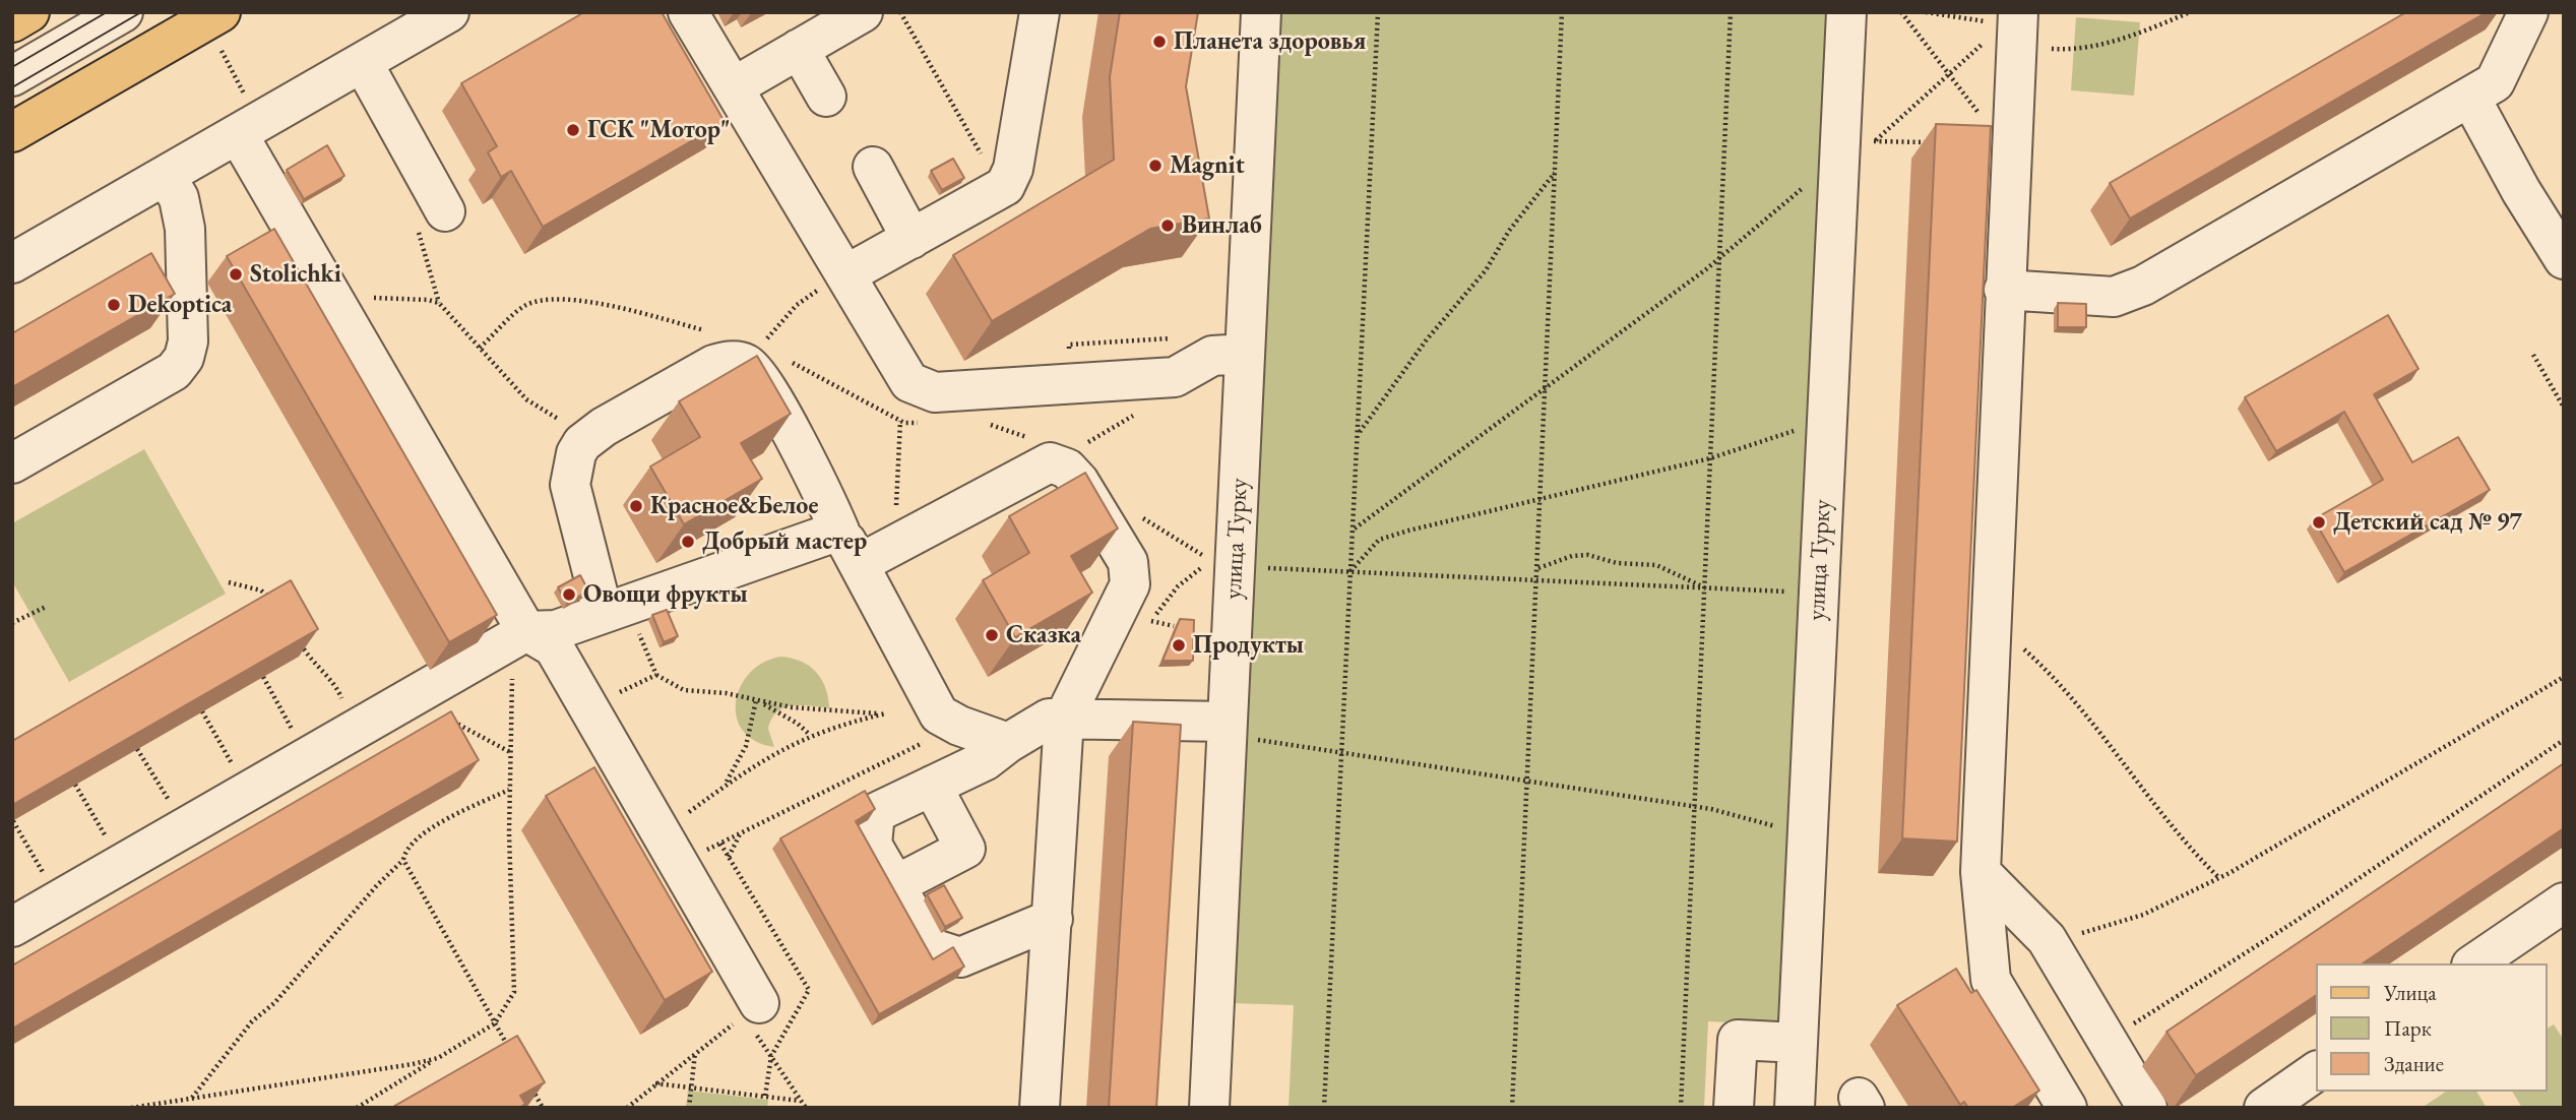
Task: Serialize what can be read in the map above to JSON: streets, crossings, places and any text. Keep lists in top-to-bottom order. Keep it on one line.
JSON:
{"streets":{"street":["улица Турку"]},"places":["Планета здоровья","ГСК \"Мотор\"","Magnit","Винлаб","Stolichki","Dekoptica","Красное&Белое","Детский сад № 97","Добрый мастер","Овощи фрукты","Сказка","Продукты"],"legend":["Улица","Парк","Здание"]}
